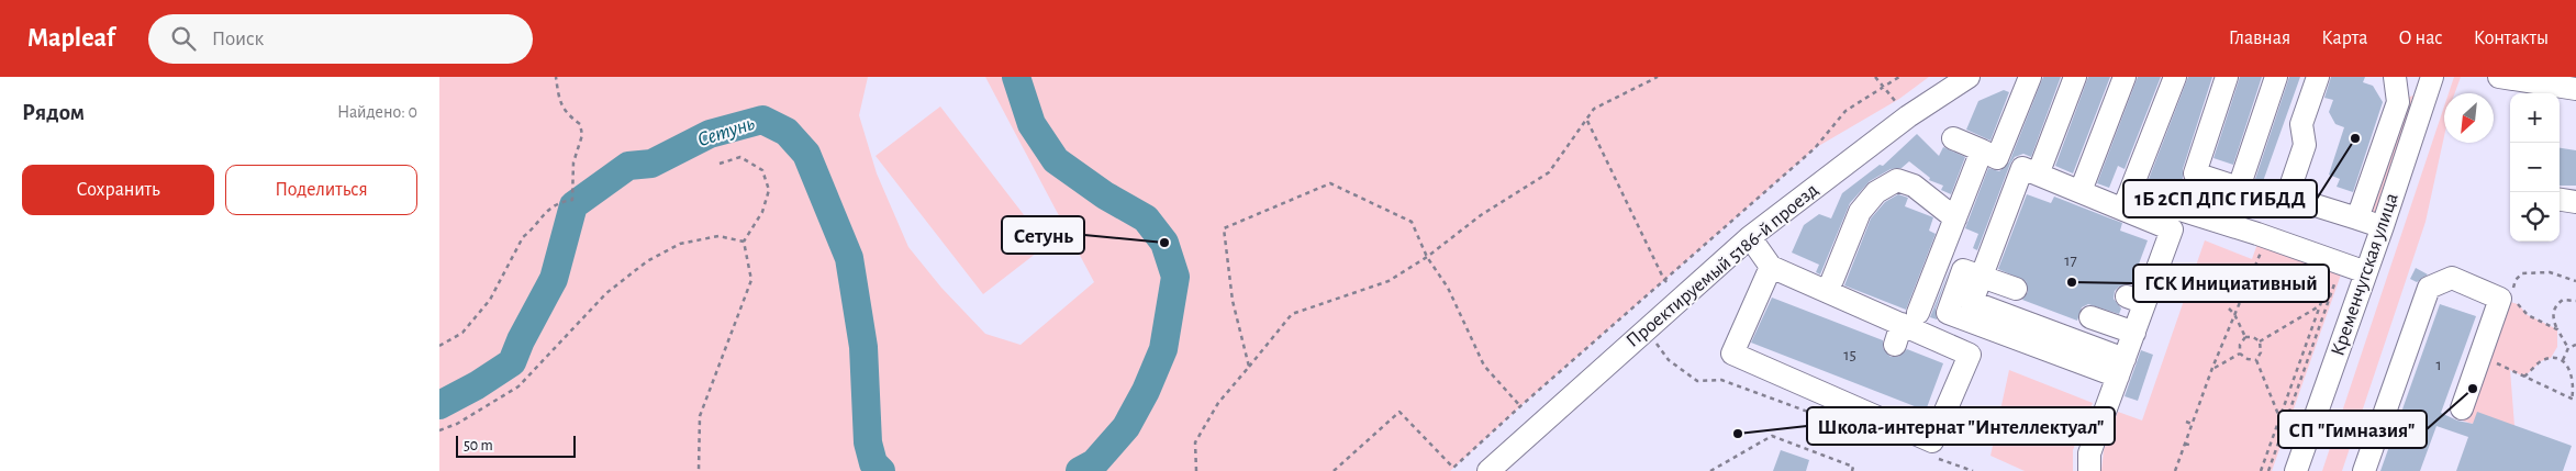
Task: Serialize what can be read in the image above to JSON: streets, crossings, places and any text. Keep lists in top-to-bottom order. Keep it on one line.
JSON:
{"streets":{"street":["Проектируемый 5186-й проезд","Кременчугская улица"]},"water":["Сетунь"],"places":["1Б 2СП ДПС ГИБДД","Сетунь","ГСК Инициативный","СП \"Гимназия\"","Школа-интернат \"Интеллектуал\""],"house_numbers":["17","15","1"],"scale_bar":"50 m","north":"bottom left","page":{"header":"Mapleaf","search":"Поиск","nav":["Главная","Карта","О нас","Контакты"],"heading":["Рядом","Найдено: 0"],"map_buttons":["+","−"],"buttons":["Сохранить","Поделиться"],"scale":"50 m"}}
